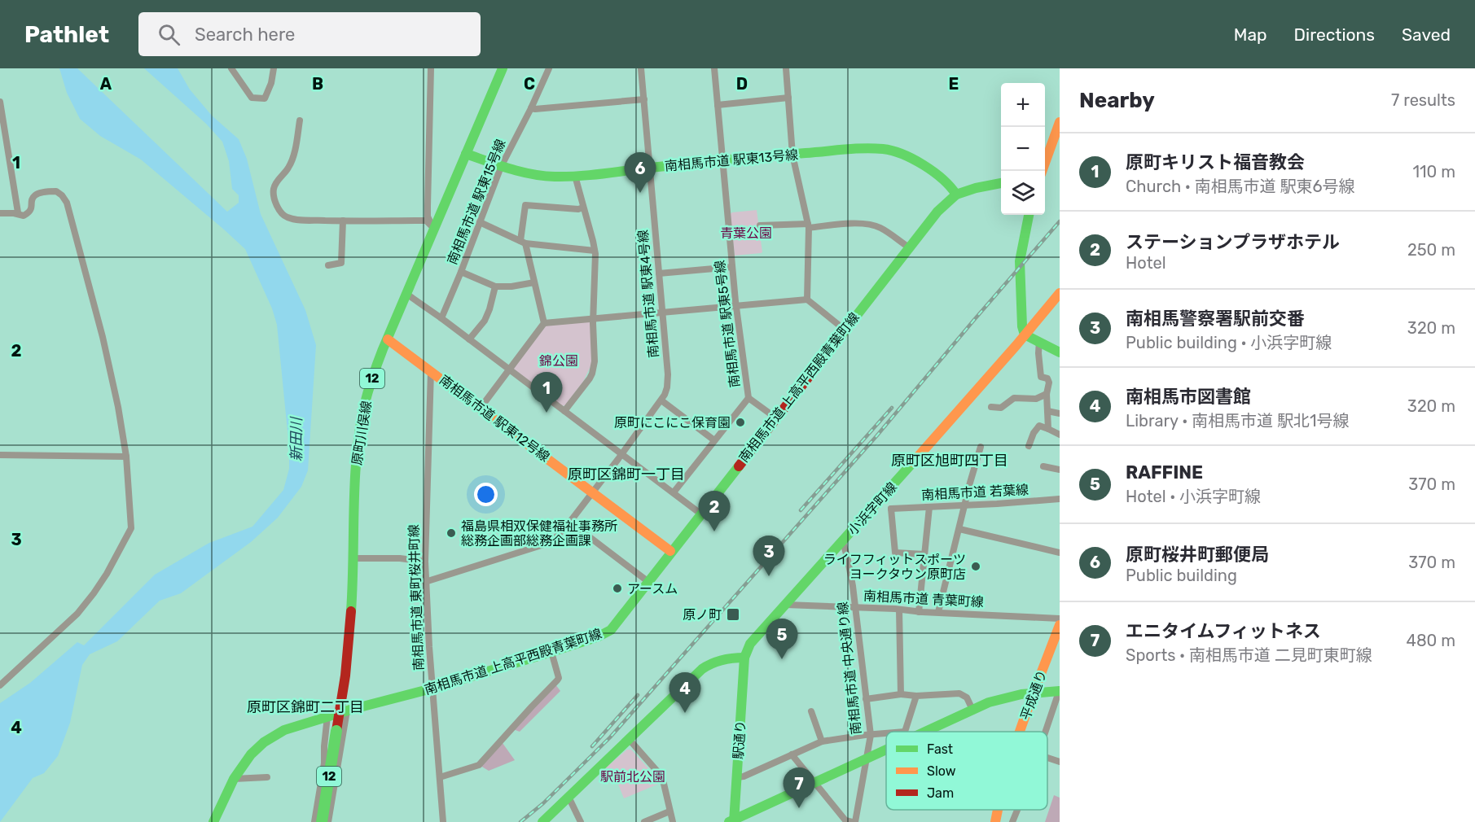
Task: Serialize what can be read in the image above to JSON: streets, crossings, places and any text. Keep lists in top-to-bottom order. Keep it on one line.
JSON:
{"streets":{"street":["南相馬市道 駅東13号線","南相馬市道 駅東15号線","南相馬市道 駅東4号線","南相馬市道 駅東5号線","12","南相馬市道 上高平西殿青葉町線","南相馬市道 駅東12号線","原町川俣線","南相馬市道 若葉線","小浜字町線","南相馬市道 東町桜井町線","南相馬市道 青葉町線","南相馬市道 中央通り線","平成通り","駅通り"]},"crossings":[["南相馬市道 駅東13号線","南相馬市道 駅東15号線"],["南相馬市道 駅東13号線","南相馬市道 駅東4号線"],["南相馬市道 駅東13号線","南相馬市道 駅東5号線"],["南相馬市道 駅東13号線","南相馬市道 上高平西殿青葉町線"],["南相馬市道 駅東13号線","原町川俣線"],["南相馬市道 駅東4号線","南相馬市道 駅東12号線"],["南相馬市道 駅東4号線","南相馬市道 東町桜井町線"],["南相馬市道 駅東5号線","南相馬市道 上高平西殿青葉町線"],["南相馬市道 上高平西殿青葉町線","南相馬市道 駅東12号線"],["南相馬市道 上高平西殿青葉町線","原町川俣線"],["南相馬市道 上高平西殿青葉町線","南相馬市道 東町桜井町線"],["南相馬市道 駅東12号線","原町川俣線"],["南相馬市道 駅東12号線","南相馬市道 東町桜井町線"],["小浜字町線","南相馬市道 青葉町線"],["小浜字町線","南相馬市道 中央通り線"],["小浜字町線","駅通り"],["南相馬市道 青葉町線","南相馬市道 中央通り線"]],"districts":["原町区旭町四丁目","原町区錦町一丁目","原町区錦町二丁目"],"water":["新田川"],"parks":["青葉公園","錦公園","駅前北公園"],"places":{"other":["原町にこにこ保育園","福島県相双保健福祉事務所 総務企画部総務企画課","ライフフィットスポーツ ヨークタウン原町店","アースム"],"transit":["原ノ町"]},"legend":["Fast","Slow","Jam"],"page":{"header":"Pathlet","search":"Search here","nav":["Map","Directions","Saved"],"heading":["Nearby","7 results"],"map_buttons":["+","−"],"list":[{"mark":"1","name":"原町キリスト福音教会","note":"Church · 南相馬市道 駅東6号線","value":"110 m"},{"mark":"2","name":"ステーションプラザホテル","note":"Hotel","value":"250 m"},{"mark":"3","name":"南相馬警察署駅前交番","note":"Public building · 小浜字町線","value":"320 m"},{"mark":"4","name":"南相馬市図書館","note":"Library · 南相馬市道 駅北1号線","value":"320 m"},{"mark":"5","name":"RAFFINE","note":"Hotel · 小浜字町線","value":"370 m"},{"mark":"6","name":"原町桜井町郵便局","note":"Public building","value":"370 m"},{"mark":"7","name":"エニタイムフィットネス","note":"Sports · 南相馬市道 二見町東町線","value":"480 m"}],"pins":["6","1","2","3","5","4","7"]},"grid":{"columns":["A","B","C","D","E"],"rows":["1","2","3","4"]}}
